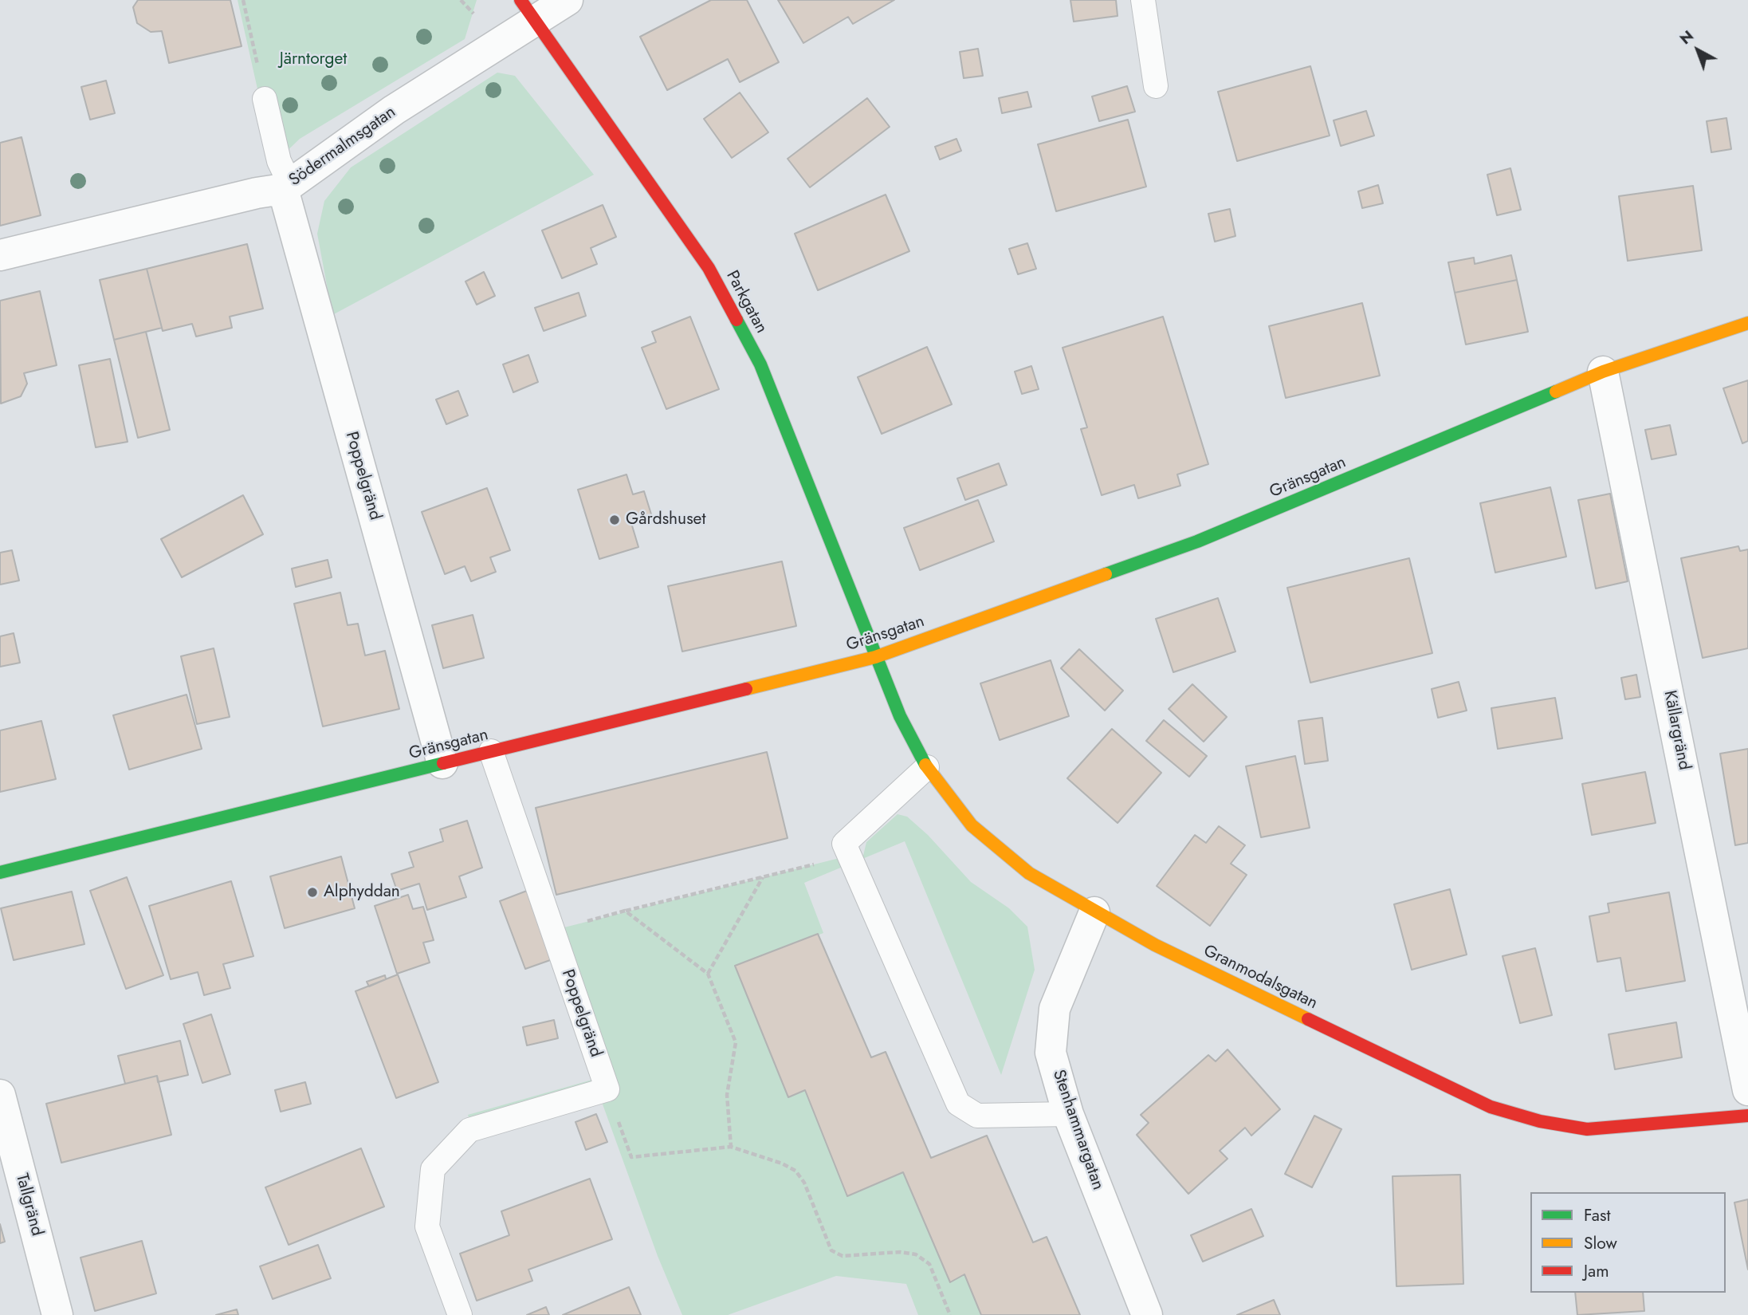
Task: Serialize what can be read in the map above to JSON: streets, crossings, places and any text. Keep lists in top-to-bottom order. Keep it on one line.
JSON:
{"streets":{"street":["Södermalmsgatan","Parkgatan","Poppelgränd","Gränsgatan","Källargränd","Granmodalsgatan","Stenhammargatan","Tallgränd"]},"crossings":[["Södermalmsgatan","Parkgatan"],["Södermalmsgatan","Poppelgränd"],["Parkgatan","Gränsgatan"],["Parkgatan","Granmodalsgatan"],["Poppelgränd","Gränsgatan"],["Gränsgatan","Källargränd"],["Gränsgatan","Granmodalsgatan"],["Granmodalsgatan","Stenhammargatan"]],"parks":["Järntorget"],"places":["Gårdshuset","Alphyddan"],"legend":["Fast","Slow","Jam"],"north":"top left"}
